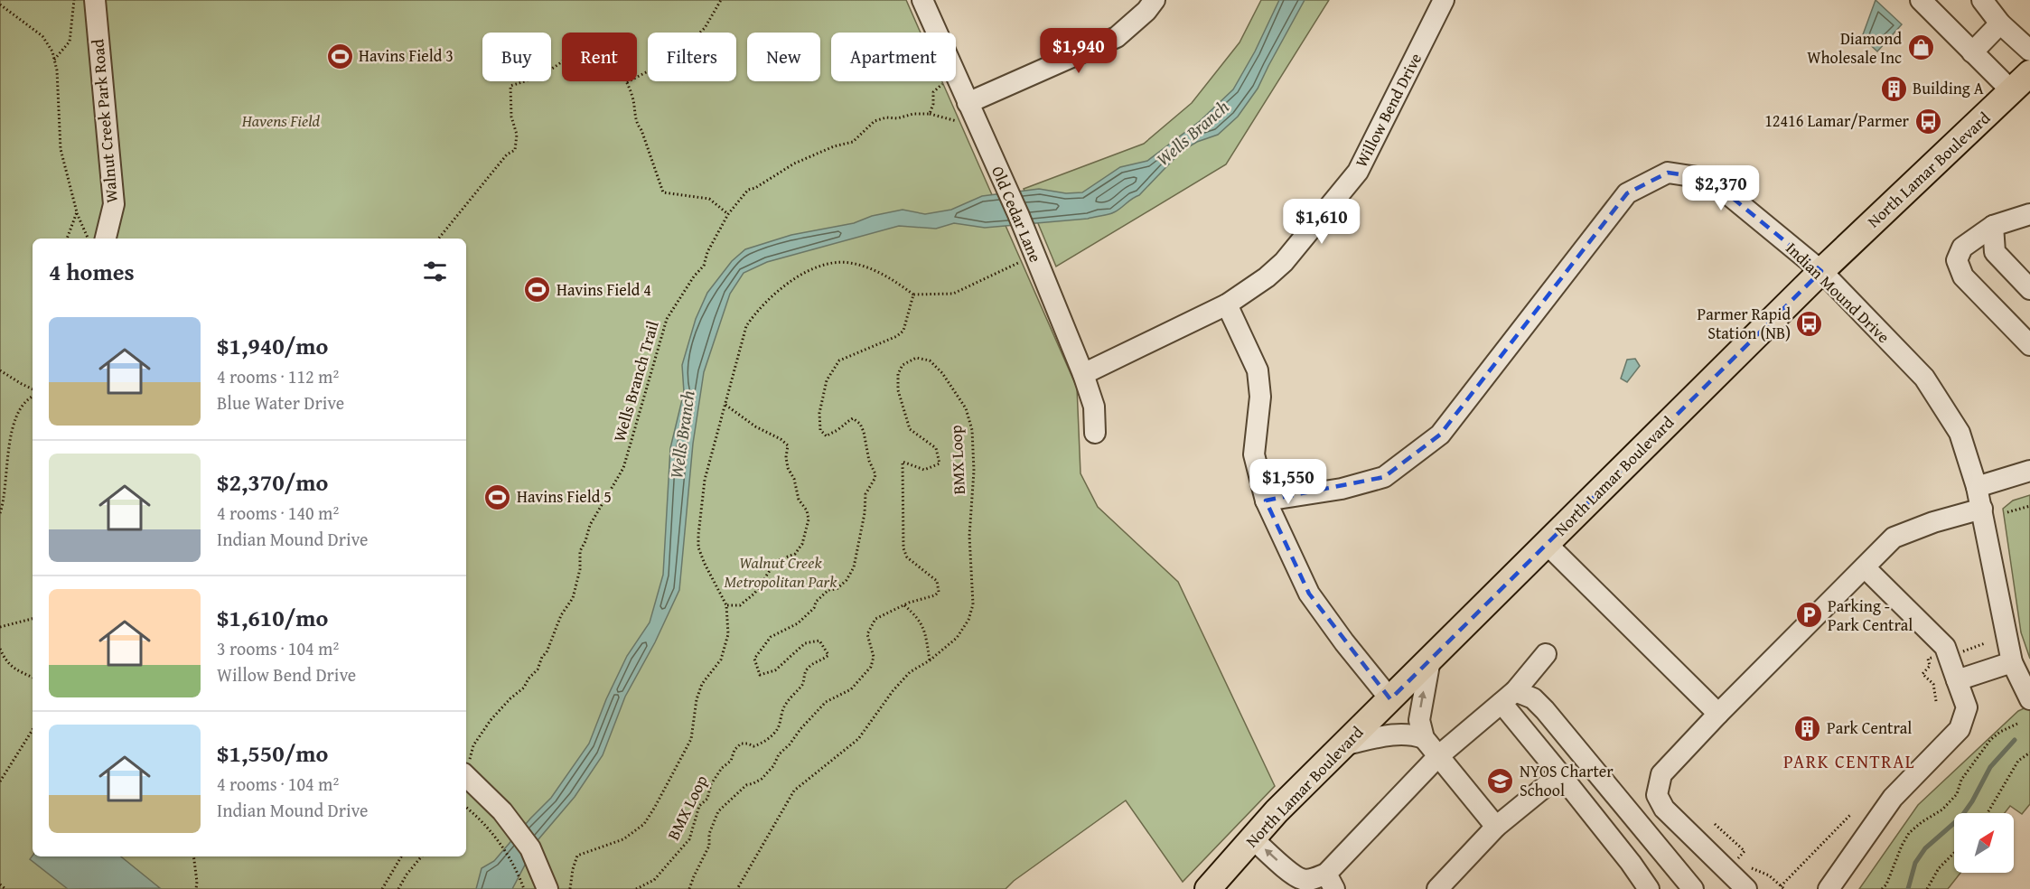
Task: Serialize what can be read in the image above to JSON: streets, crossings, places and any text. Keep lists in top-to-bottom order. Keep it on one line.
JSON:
{"streets":{"main road":["North Lamar Boulevard"],"street":["Willow Bend Drive","Walnut Creek Park Road","Old Cedar Lane","Indian Mound Drive"],"path":["Wells Branch Trail","BMX Loop"]},"crossings":[["Willow Bend Drive","Old Cedar Lane"],["North Lamar Boulevard","Indian Mound Drive"]],"districts":["PARK CENTRAL"],"water":["Wells Branch"],"parks":["Havens Field","Walnut Creek Metropolitan Park"],"places":{"shop":["Diamond Wholesale Inc"],"sports":["Havins Field 3","Havins Field 4","Havins Field 5"],"building":["Building A","Park Central"],"bus stop":["12416 Lamar/Parmer","Parmer Rapid Station (NB)"],"parking":["Parking - Park Central"],"school or university":["NYOS Charter School"]},"north":"top right","page":{"price":["$1,940","$2,370","$1,610","$1,550"],"chip":["Buy","Rent","Filters","New","Apartment"],"heading":"4 homes","list":[{"name":"$1,940/mo","note":"4 rooms · 112 m² · Blue Water Drive"},{"name":"$2,370/mo","note":"4 rooms · 140 m² · Indian Mound Drive"},{"name":"$1,610/mo","note":"3 rooms · 104 m² · Willow Bend Drive"},{"name":"$1,550/mo","note":"4 rooms · 104 m² · Indian Mound Drive"}]}}
